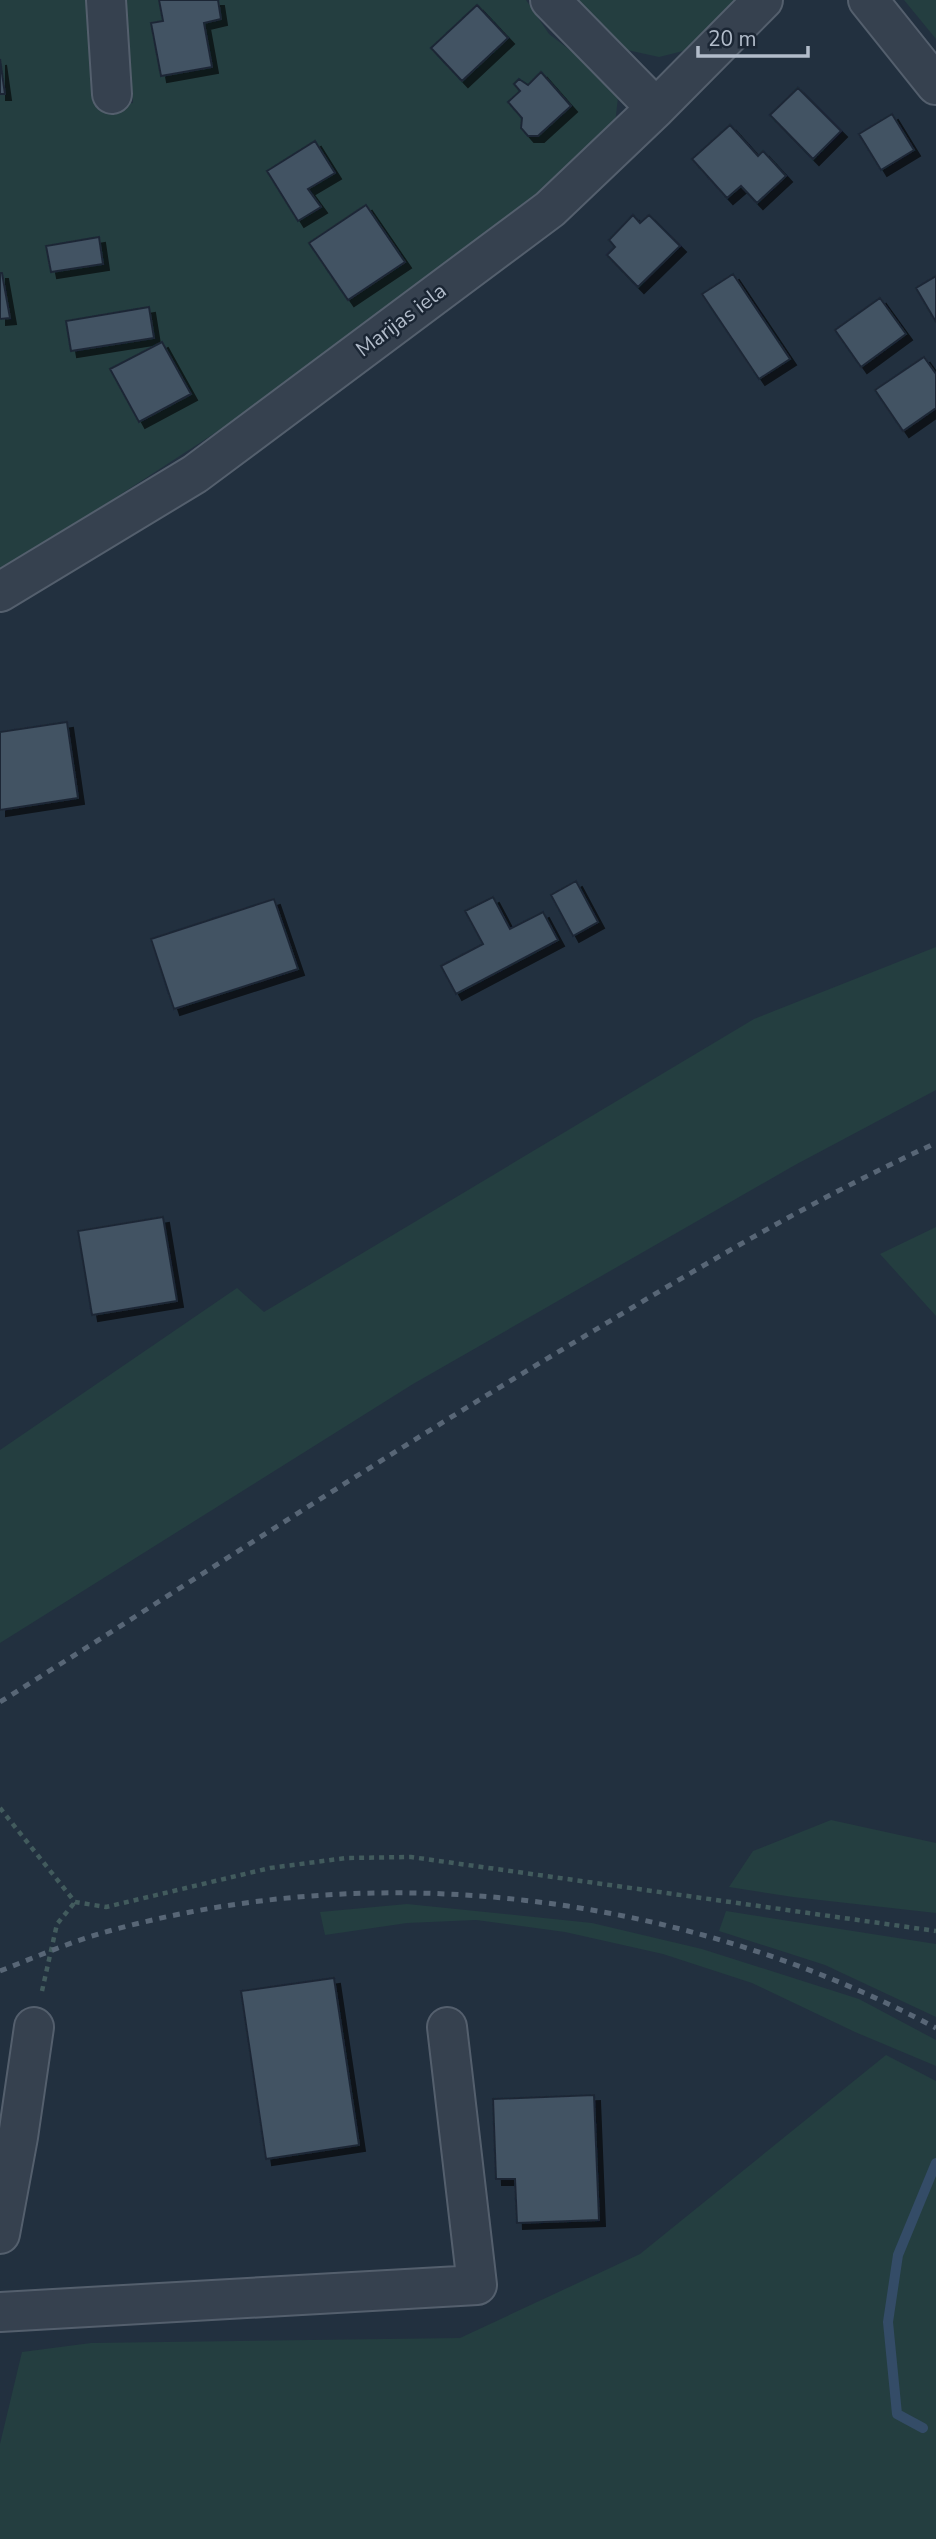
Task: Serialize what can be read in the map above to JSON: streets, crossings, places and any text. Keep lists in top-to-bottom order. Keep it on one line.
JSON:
{"streets":{"street":["Marijas iela"]},"scale_bar":"20 m"}
